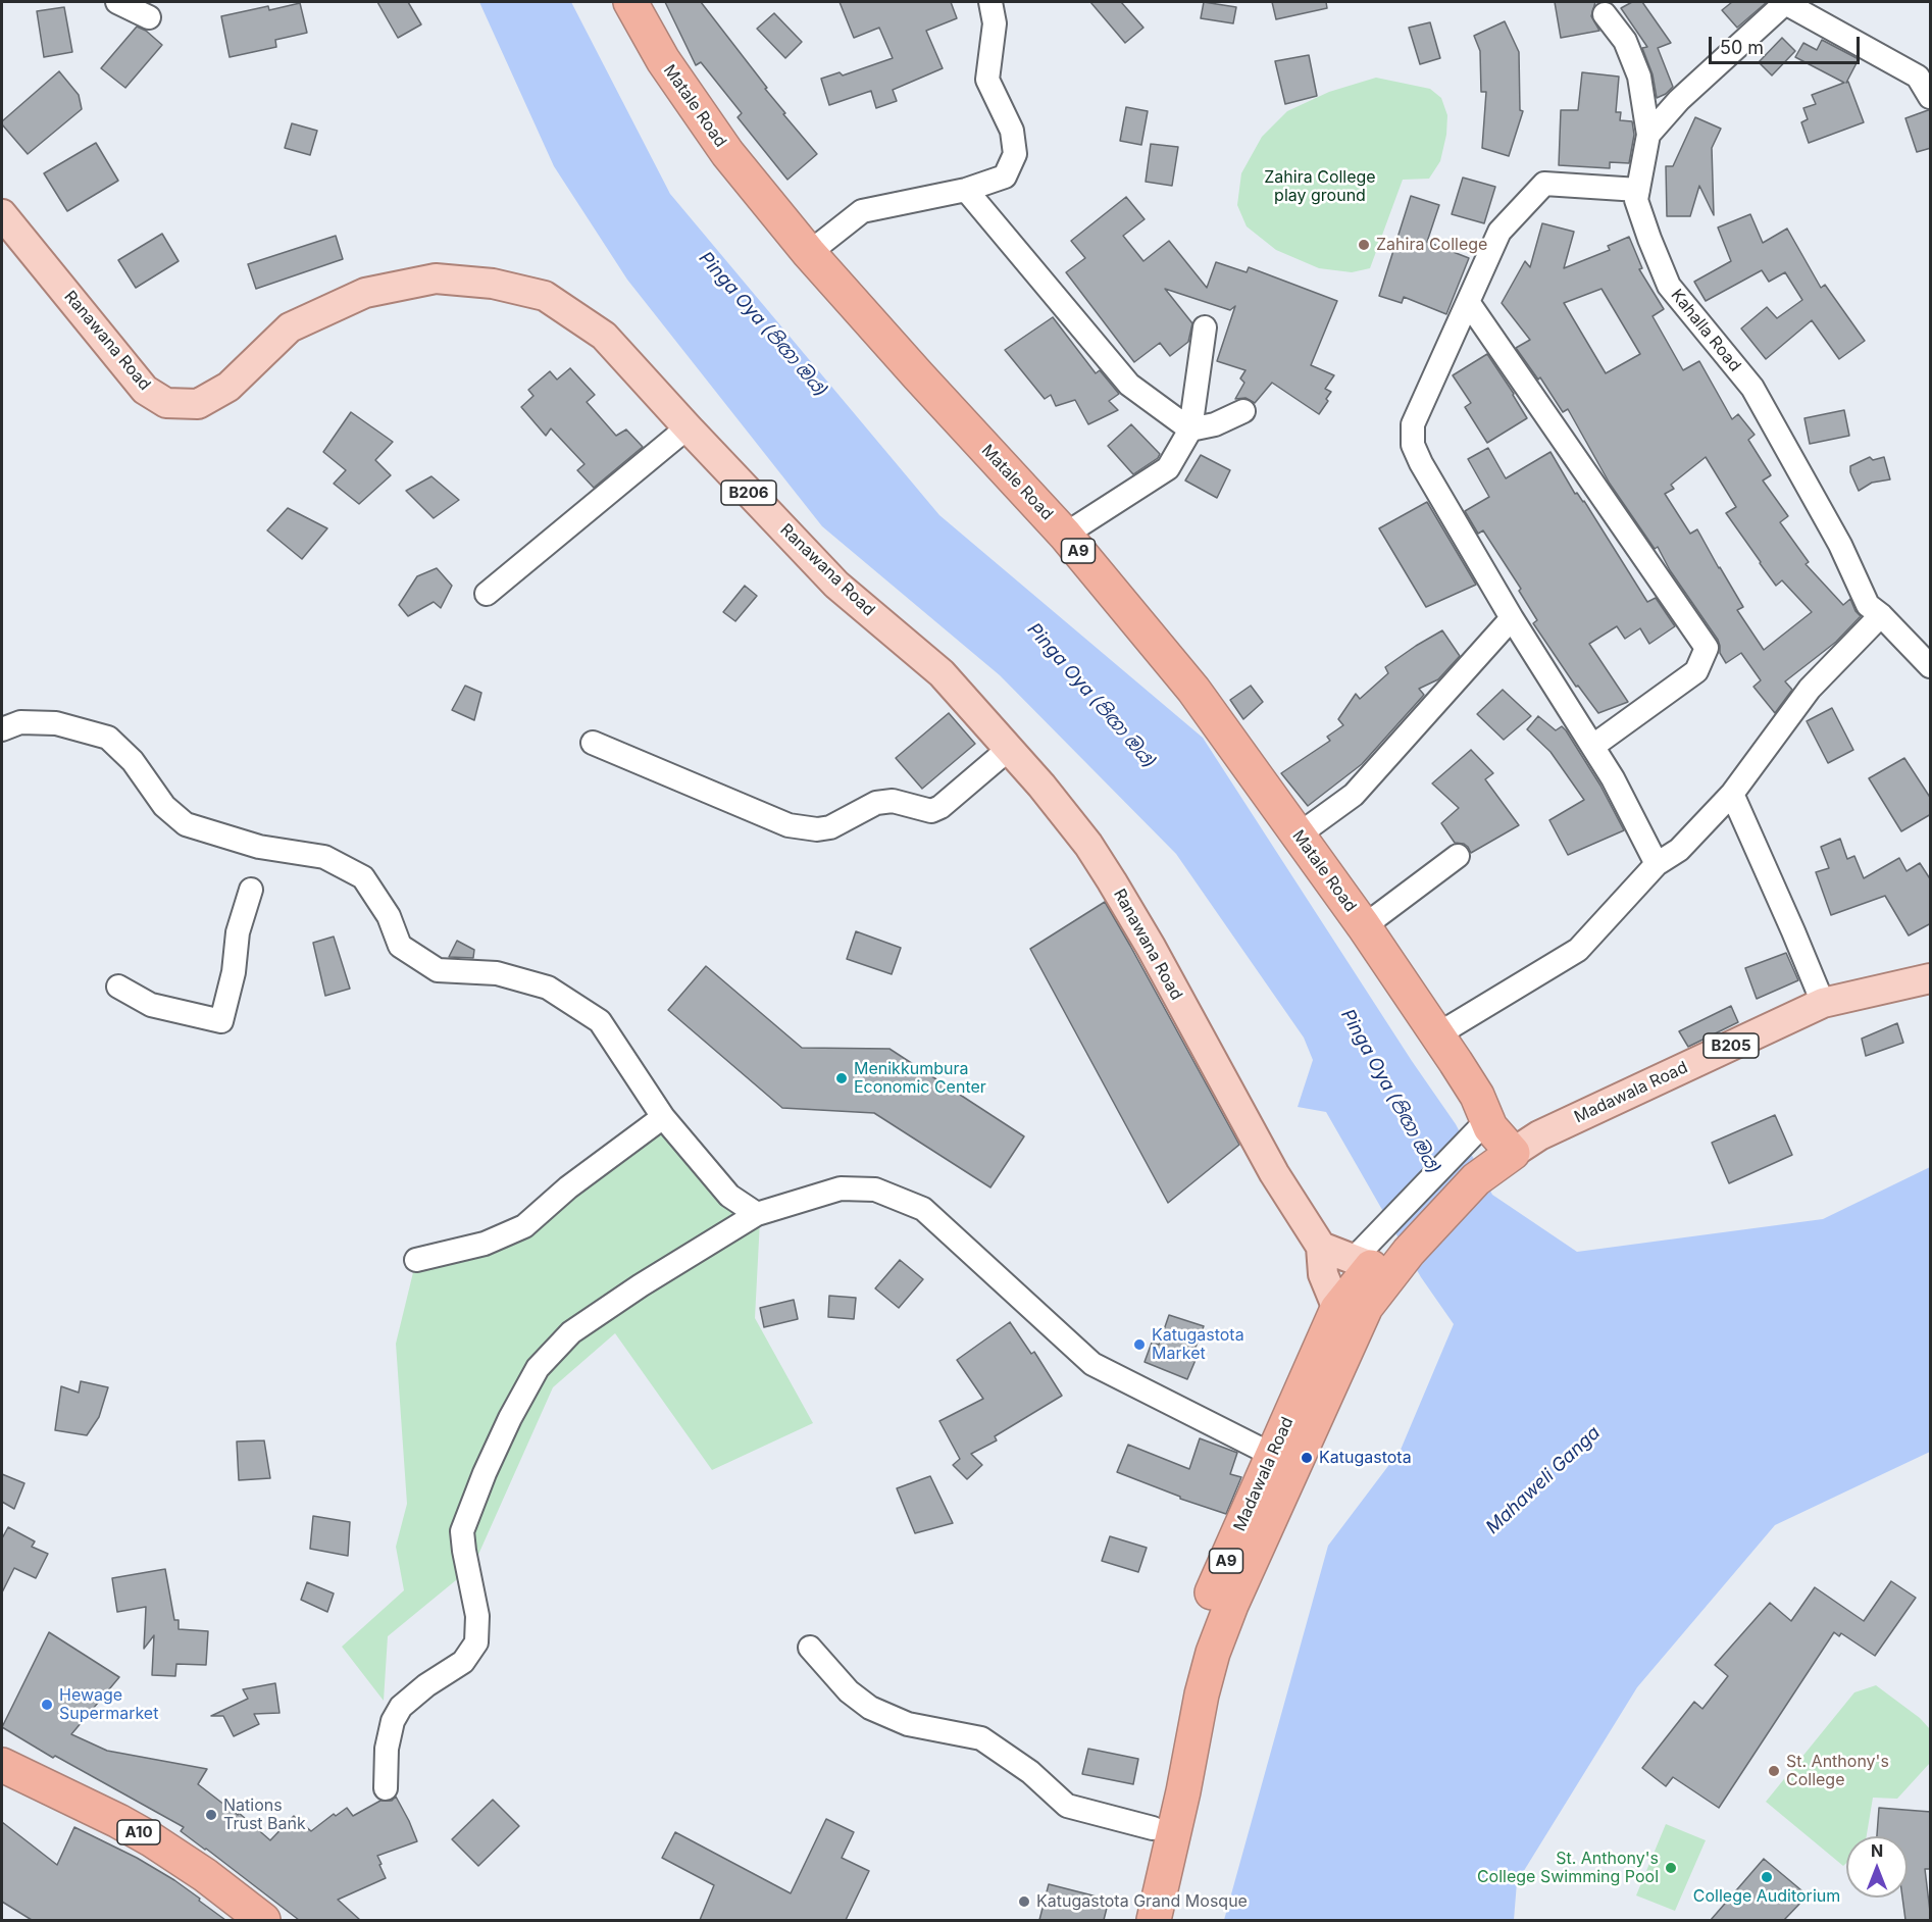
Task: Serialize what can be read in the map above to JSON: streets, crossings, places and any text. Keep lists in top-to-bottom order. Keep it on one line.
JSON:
{"streets":{"highway":["Matale Road","A9","Madawala Road","A10"],"main road":["Ranawana Road","B206","B205"],"street":["Kahalla Road"]},"crossings":[["Matale Road","Madawala Road"],["Ranawana Road","B206"],["B206","Madawala Road"]],"water":["Pinga Oya (පිඟා ඔය)","Mahaweli Ganga"],"parks":["Zahira College play ground"],"places":["Zahira College","Menikkumbura Economic Center","Katugastota Market","Katugastota","Hewage Supermarket","St. Anthony's College","Nations Trust Bank","St. Anthony's College Swimming Pool","College Auditorium","Katugastota Grand Mosque"],"scale_bar":"50 m","north":"top"}
